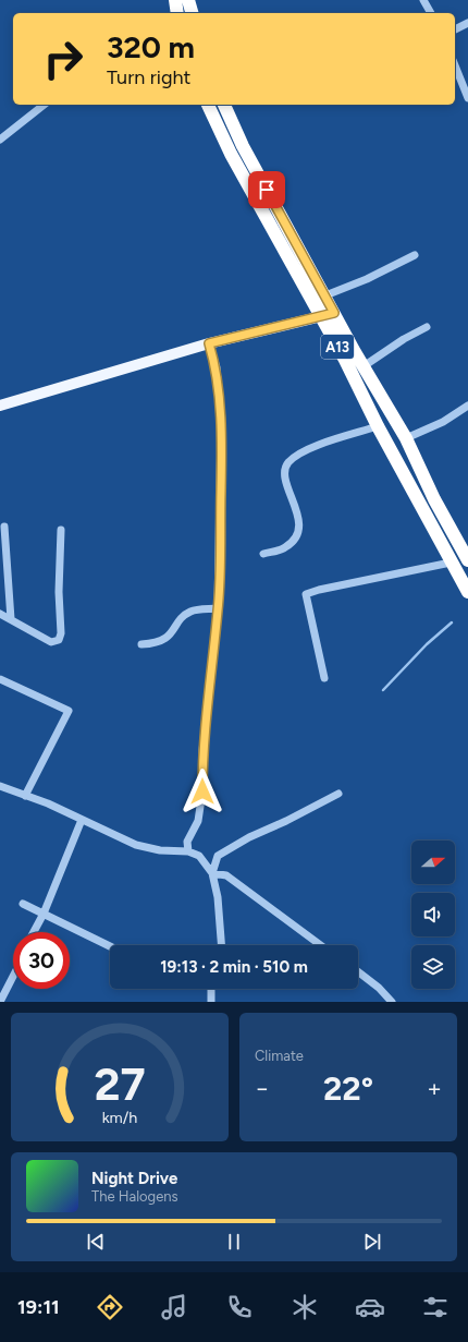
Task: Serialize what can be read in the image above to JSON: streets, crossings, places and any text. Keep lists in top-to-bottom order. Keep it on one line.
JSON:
{"streets":{"highway":["A13"]},"north":"right","page":{"turn":["320 m","Turn right"],"limit":"30","trip":"19:13 · 2 min · 510 m","tile":"Climate","heat":["−","22°","+"],"song":["Night Drive","The Halogens"],"tabs":"19:11","gauge":["27","km/h"]}}
